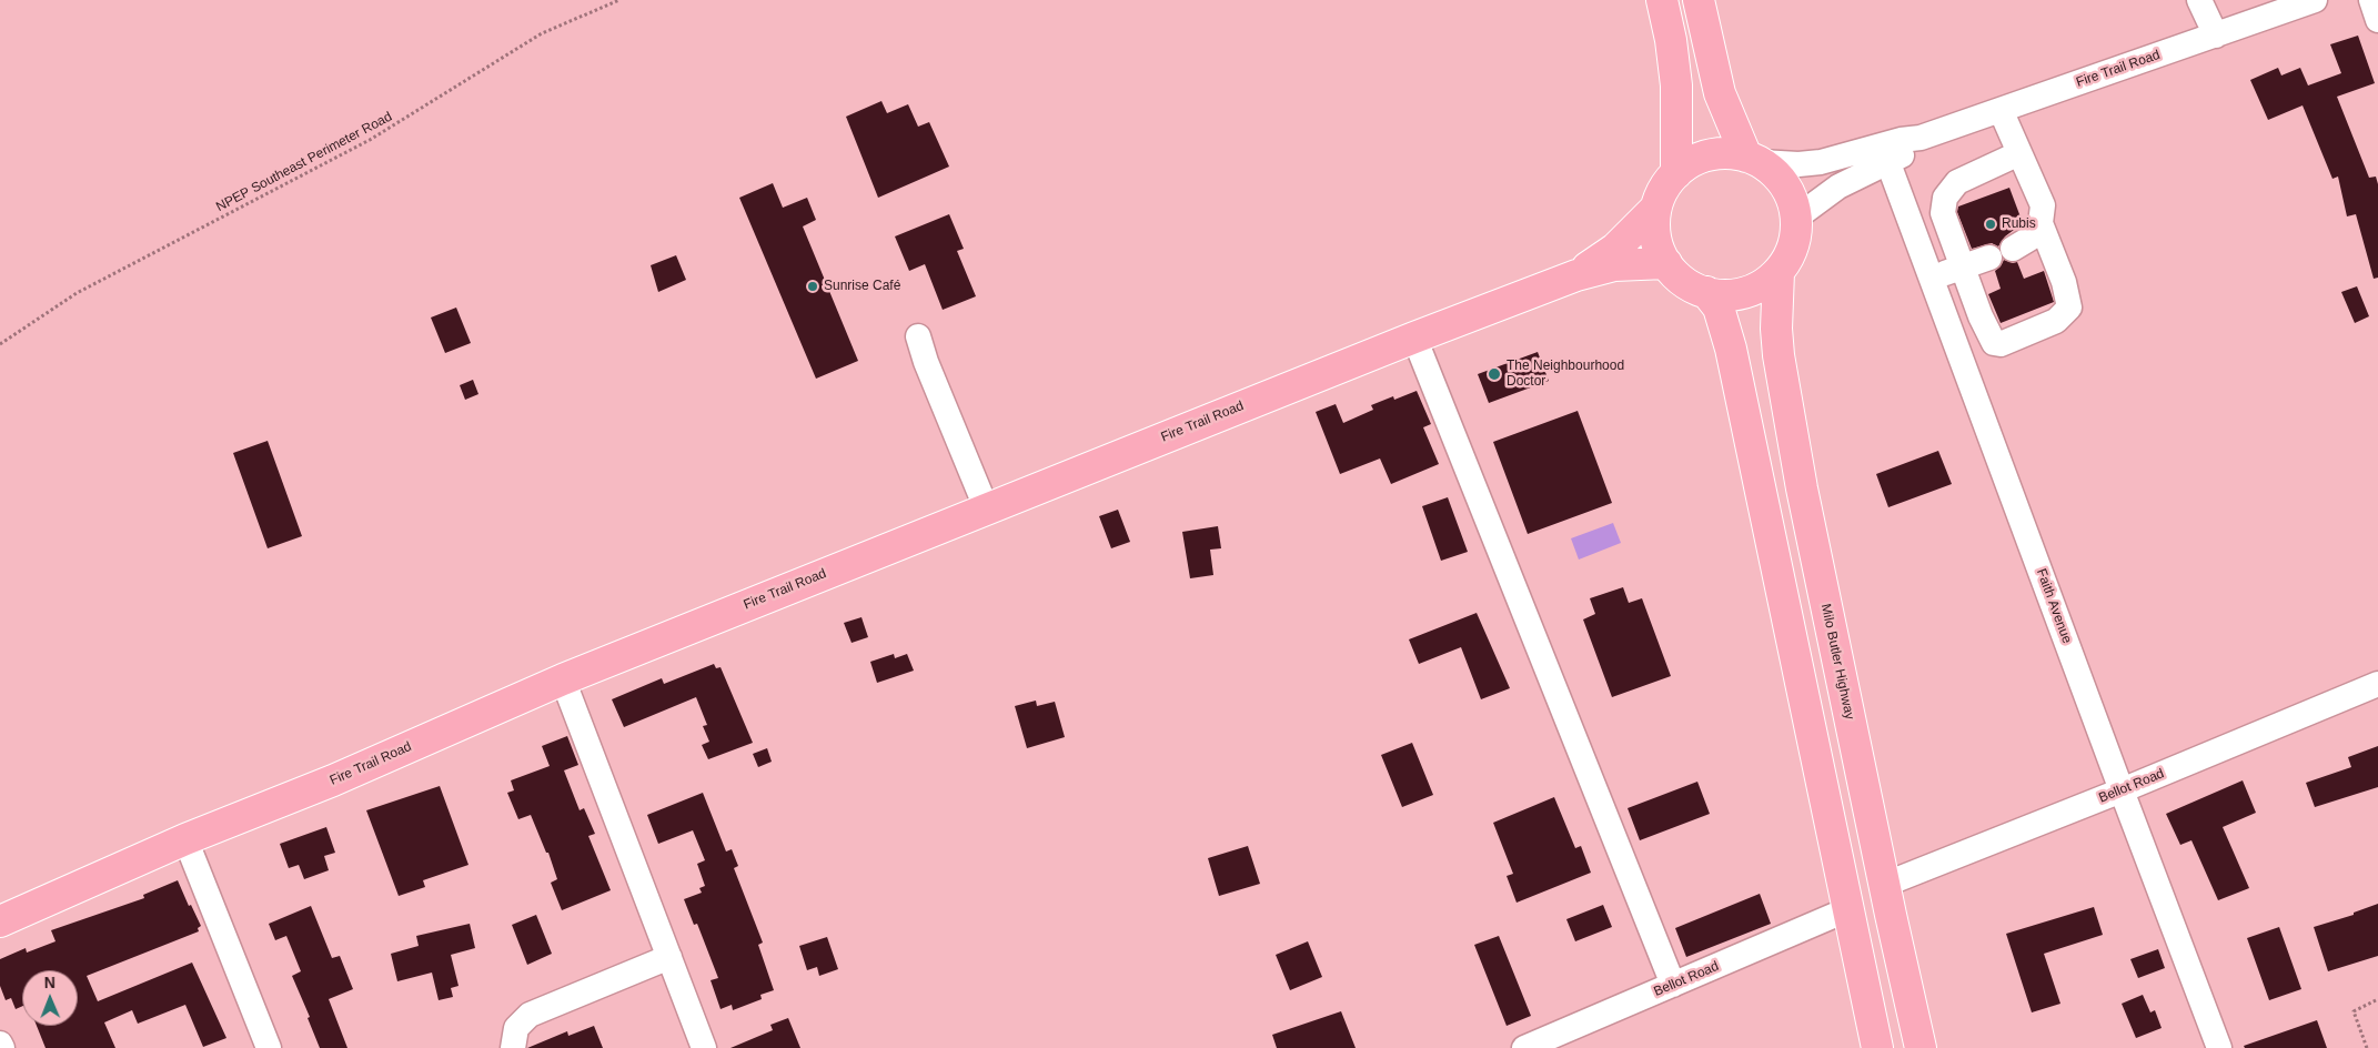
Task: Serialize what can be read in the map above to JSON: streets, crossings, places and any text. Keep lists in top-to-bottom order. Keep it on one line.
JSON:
{"streets":{"main road":["Fire Trail Road","Milo Butler Highway"],"street":["Faith Avenue","Bellot Road"],"path":["NPEP Southeast Perimeter Road"]},"crossings":[["Fire Trail Road","Faith Avenue"],["Fire Trail Road","Milo Butler Highway"],["Faith Avenue","Bellot Road"],["Milo Butler Highway","Bellot Road"]],"places":["Rubis","Sunrise Café","The Neighbourhood Doctor"],"north":"top"}
